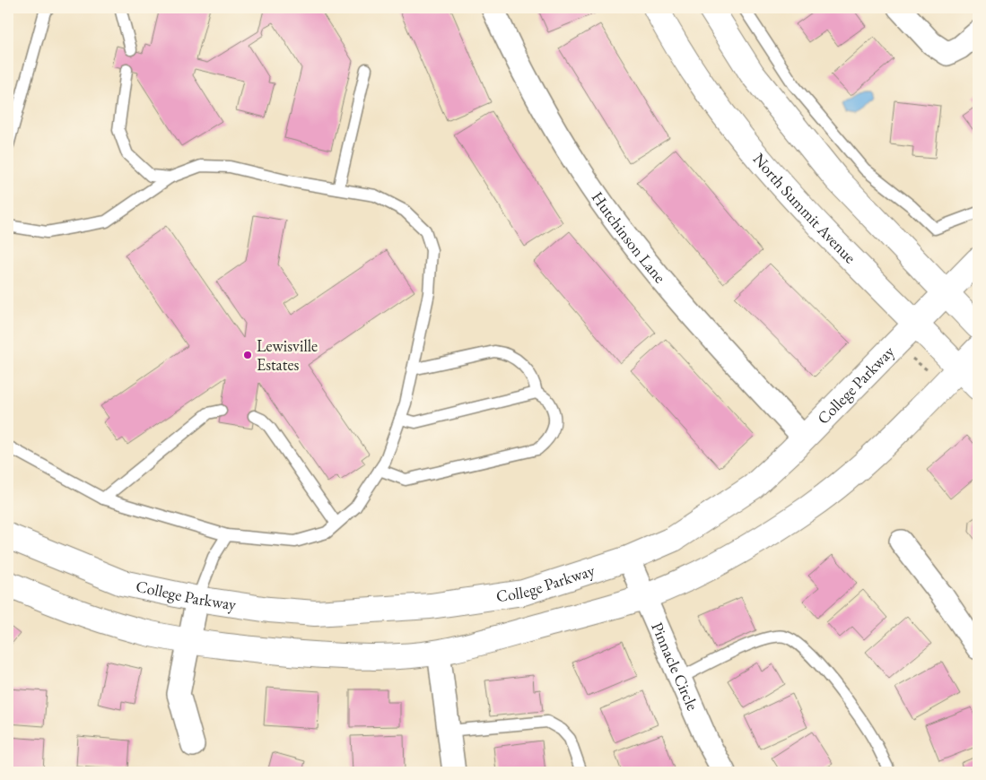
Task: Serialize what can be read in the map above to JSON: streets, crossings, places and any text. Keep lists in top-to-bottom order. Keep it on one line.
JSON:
{"streets":{"street":["North Summit Avenue","Hutchinson Lane","College Parkway","Pinnacle Circle"]},"crossings":[["North Summit Avenue","College Parkway"],["Hutchinson Lane","College Parkway"],["College Parkway","Pinnacle Circle"]],"places":["Lewisville Estates"]}
